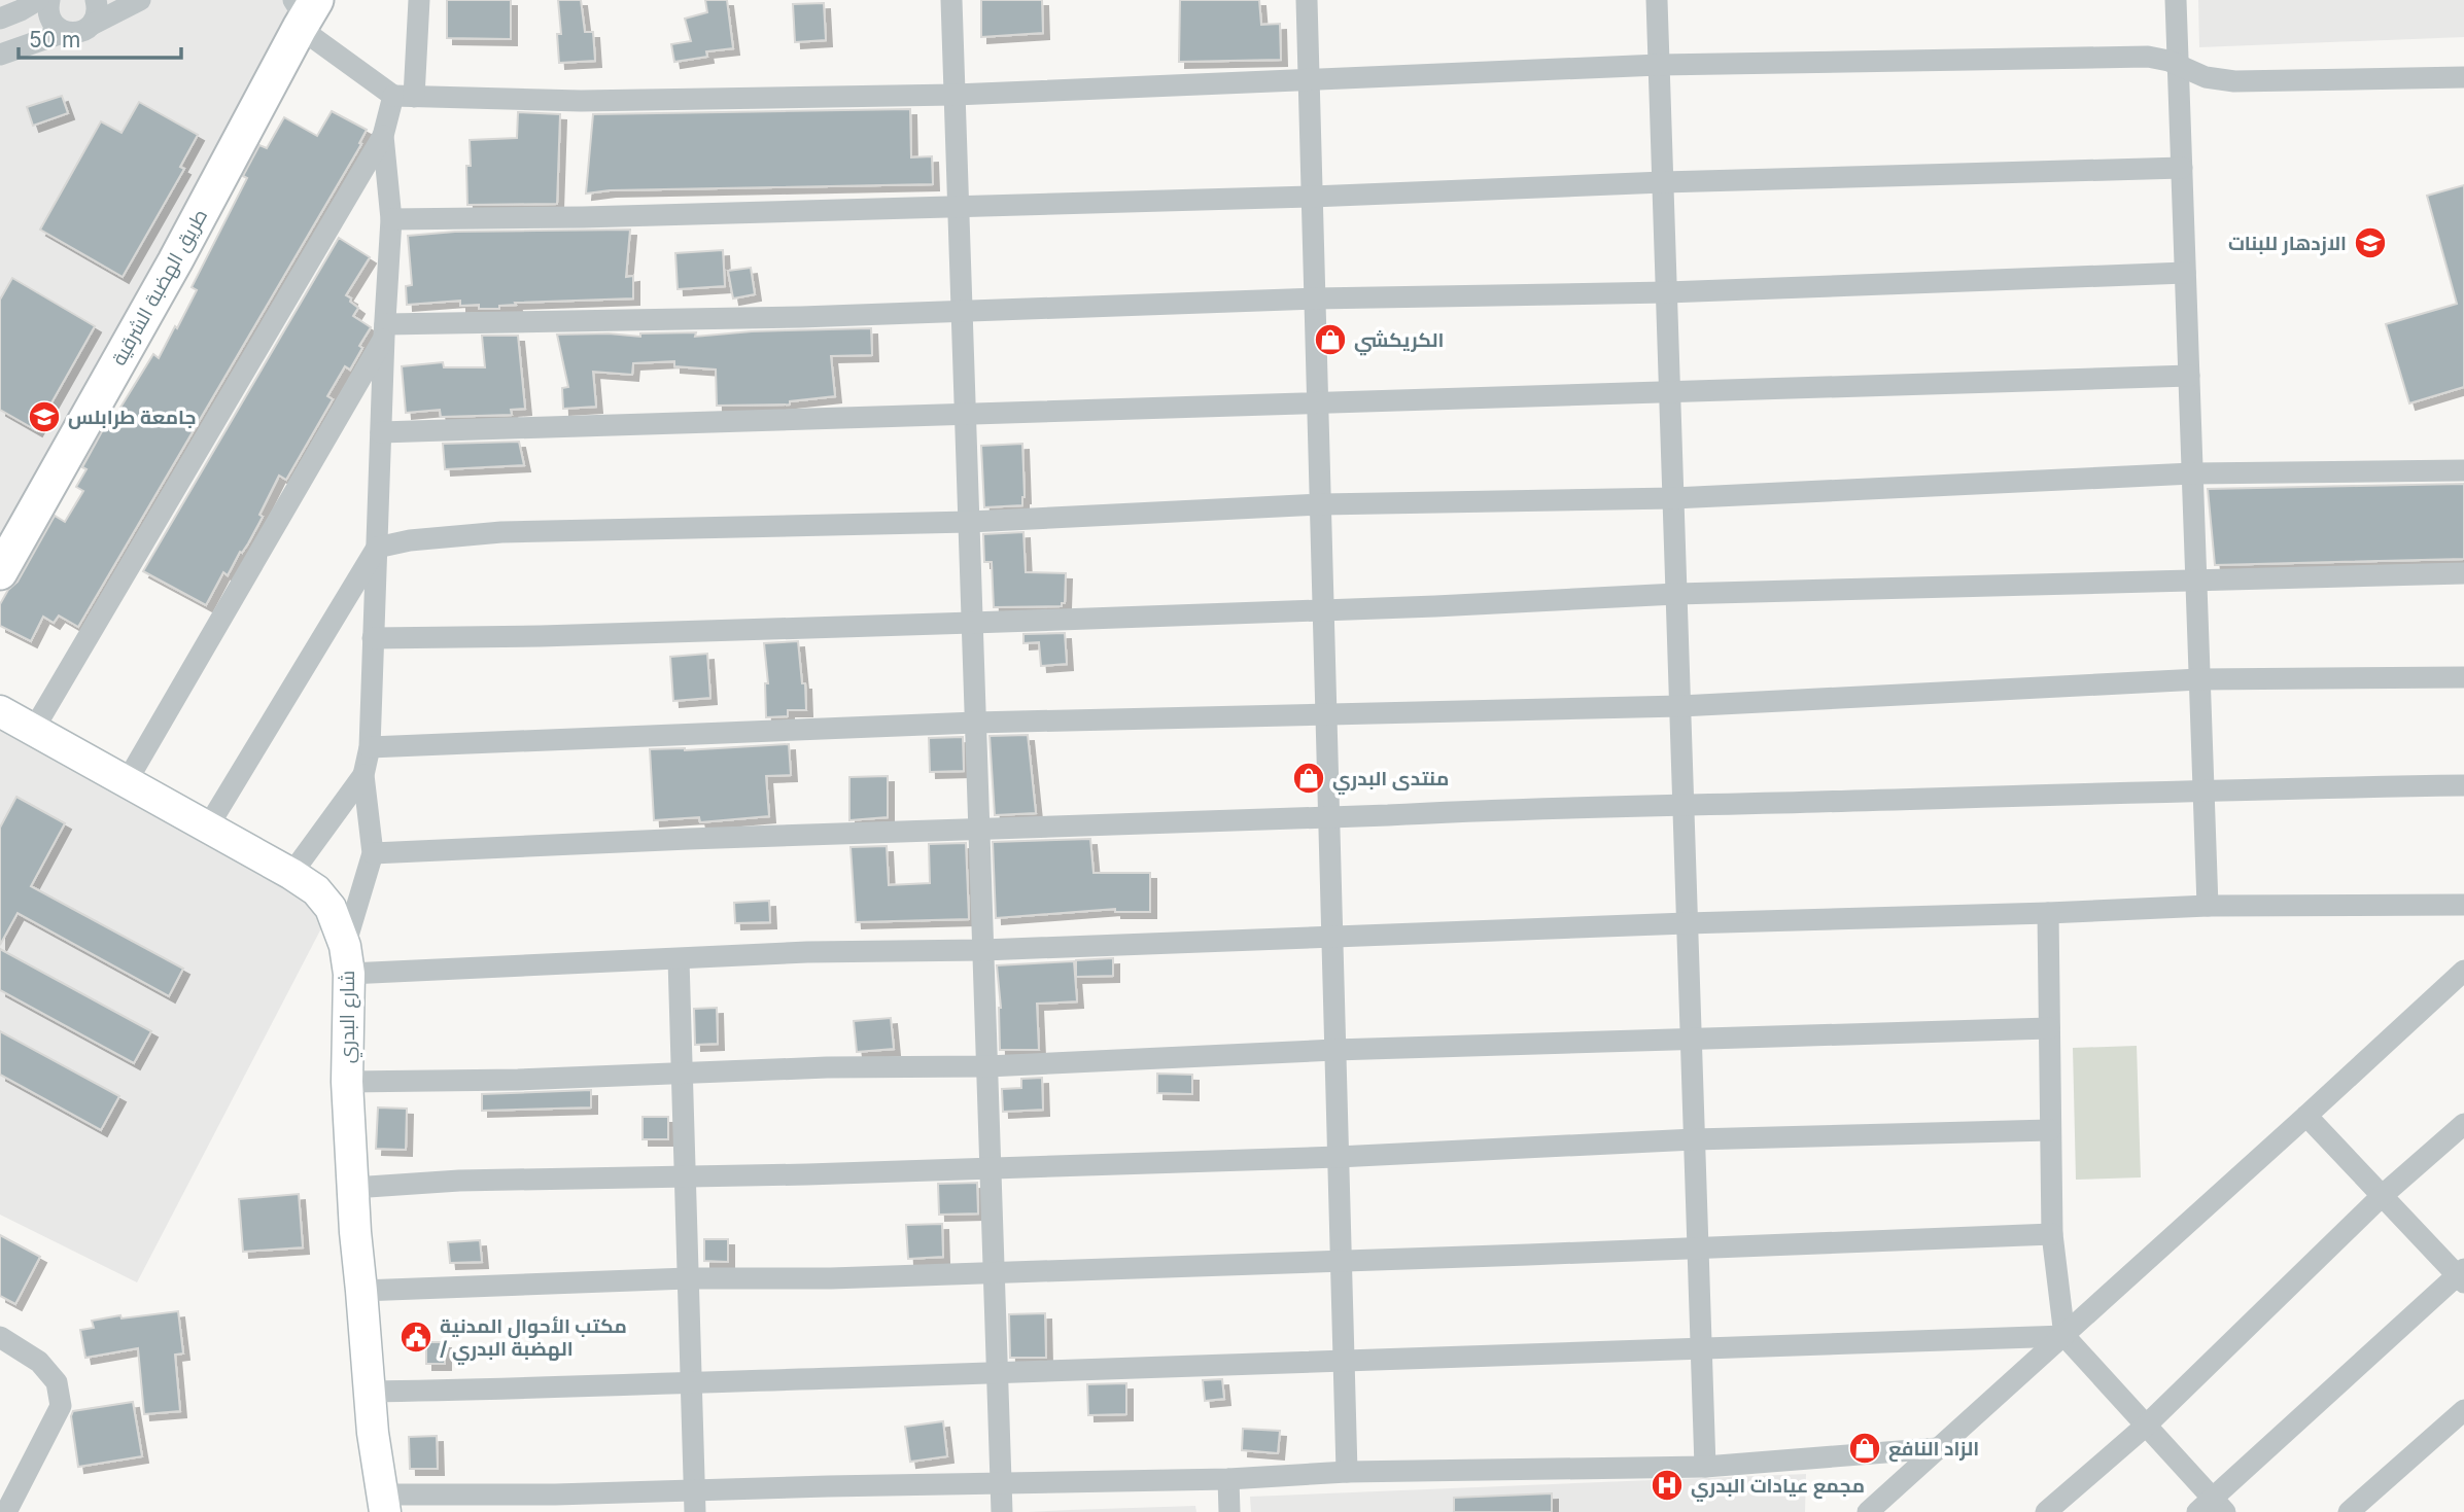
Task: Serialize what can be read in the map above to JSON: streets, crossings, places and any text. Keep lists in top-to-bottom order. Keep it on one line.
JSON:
{"streets":{"main road":["طريق الهضبة الشرقية"],"street":["شارع البدري"]},"places":{"school or university":["الازدهار للبنات","جامعة طرابلس"],"shop":["الكريكشي","منتدى البدري","الزاد النافع"],"public building":["مكتب الأحوال المدنية / الهضبة البدري"],"hospital":["مجمع عيادات البدري"]},"scale_bar":"50 m"}
